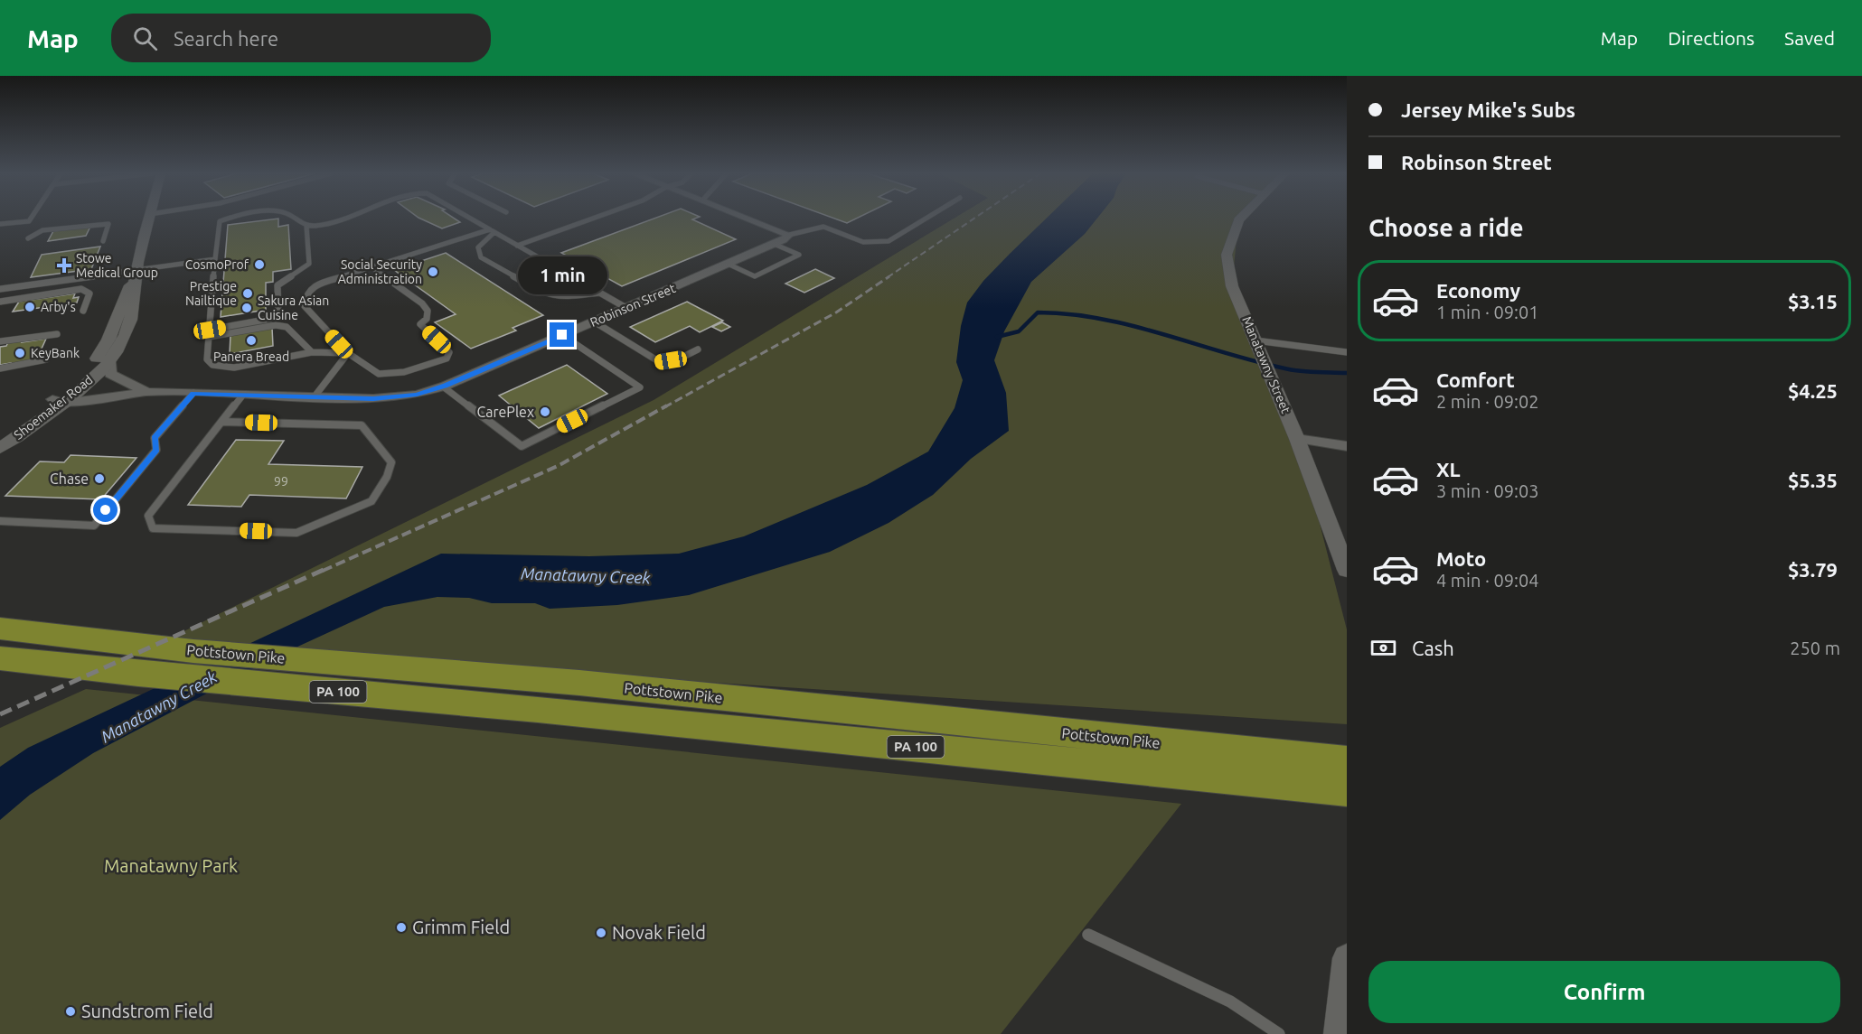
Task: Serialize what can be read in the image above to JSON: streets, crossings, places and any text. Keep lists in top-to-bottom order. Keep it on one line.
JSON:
{"streets":{"highway":["Pottstown Pike","PA 100"],"street":["Robinson Street","Manatawny Street","Shoemaker Road"]},"crossings":[["Robinson Street","Shoemaker Road"]],"water":["Manatawny Creek"],"parks":["Manatawny Park"],"places":{"other":["CosmoProf","Social Security Administration","Prestige Nailtique","Arby's","Sakura Asian Cuisine","Panera Bread","KeyBank","CarePlex","Chase","Grimm Field","Novak Field","Sundstrom Field"],"health":["Stowe Medical Group"]},"house_numbers":["99"],"page":{"header":"Map","search":"Search here","nav":["Map","Directions","Saved"],"banner":["Jersey Mike's Subs","Robinson Street"],"heading":"Choose a ride","bubble":"1 min","list":[{"name":"Economy","note":"1 min · 09:01","value":"$3.15"},{"name":"Comfort","note":"2 min · 09:02","value":"$4.25"},{"name":"XL","note":"3 min · 09:03","value":"$5.35"},{"name":"Moto","note":"4 min · 09:04","value":"$3.79"}],"pay":["Cash","250 m"],"buttons":"Confirm"}}
